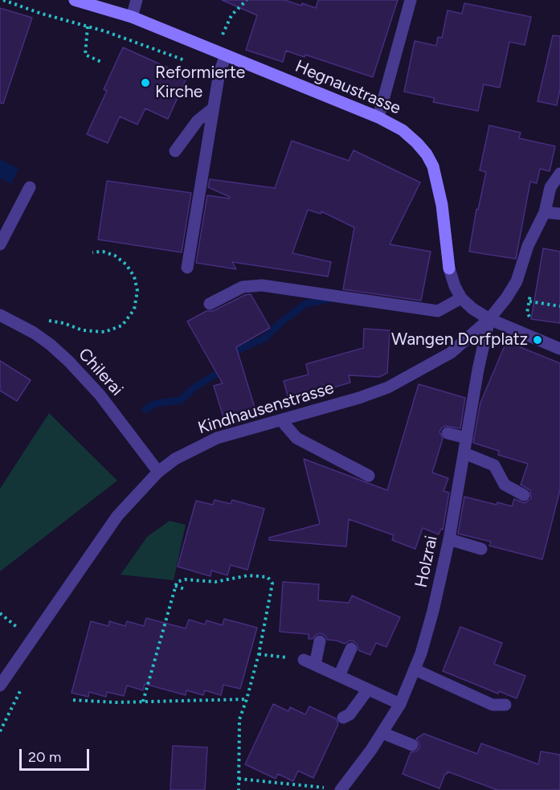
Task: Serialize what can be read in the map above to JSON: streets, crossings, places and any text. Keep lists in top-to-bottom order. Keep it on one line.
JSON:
{"streets":{"street":["Hegnaustrasse","Chilerai","Kindhausenstrasse","Holzrai"]},"crossings":[["Hegnaustrasse","Kindhausenstrasse"],["Hegnaustrasse","Holzrai"],["Chilerai","Kindhausenstrasse"],["Kindhausenstrasse","Holzrai"]],"places":["Reformierte Kirche","Wangen Dorfplatz"],"scale_bar":"20 m"}
